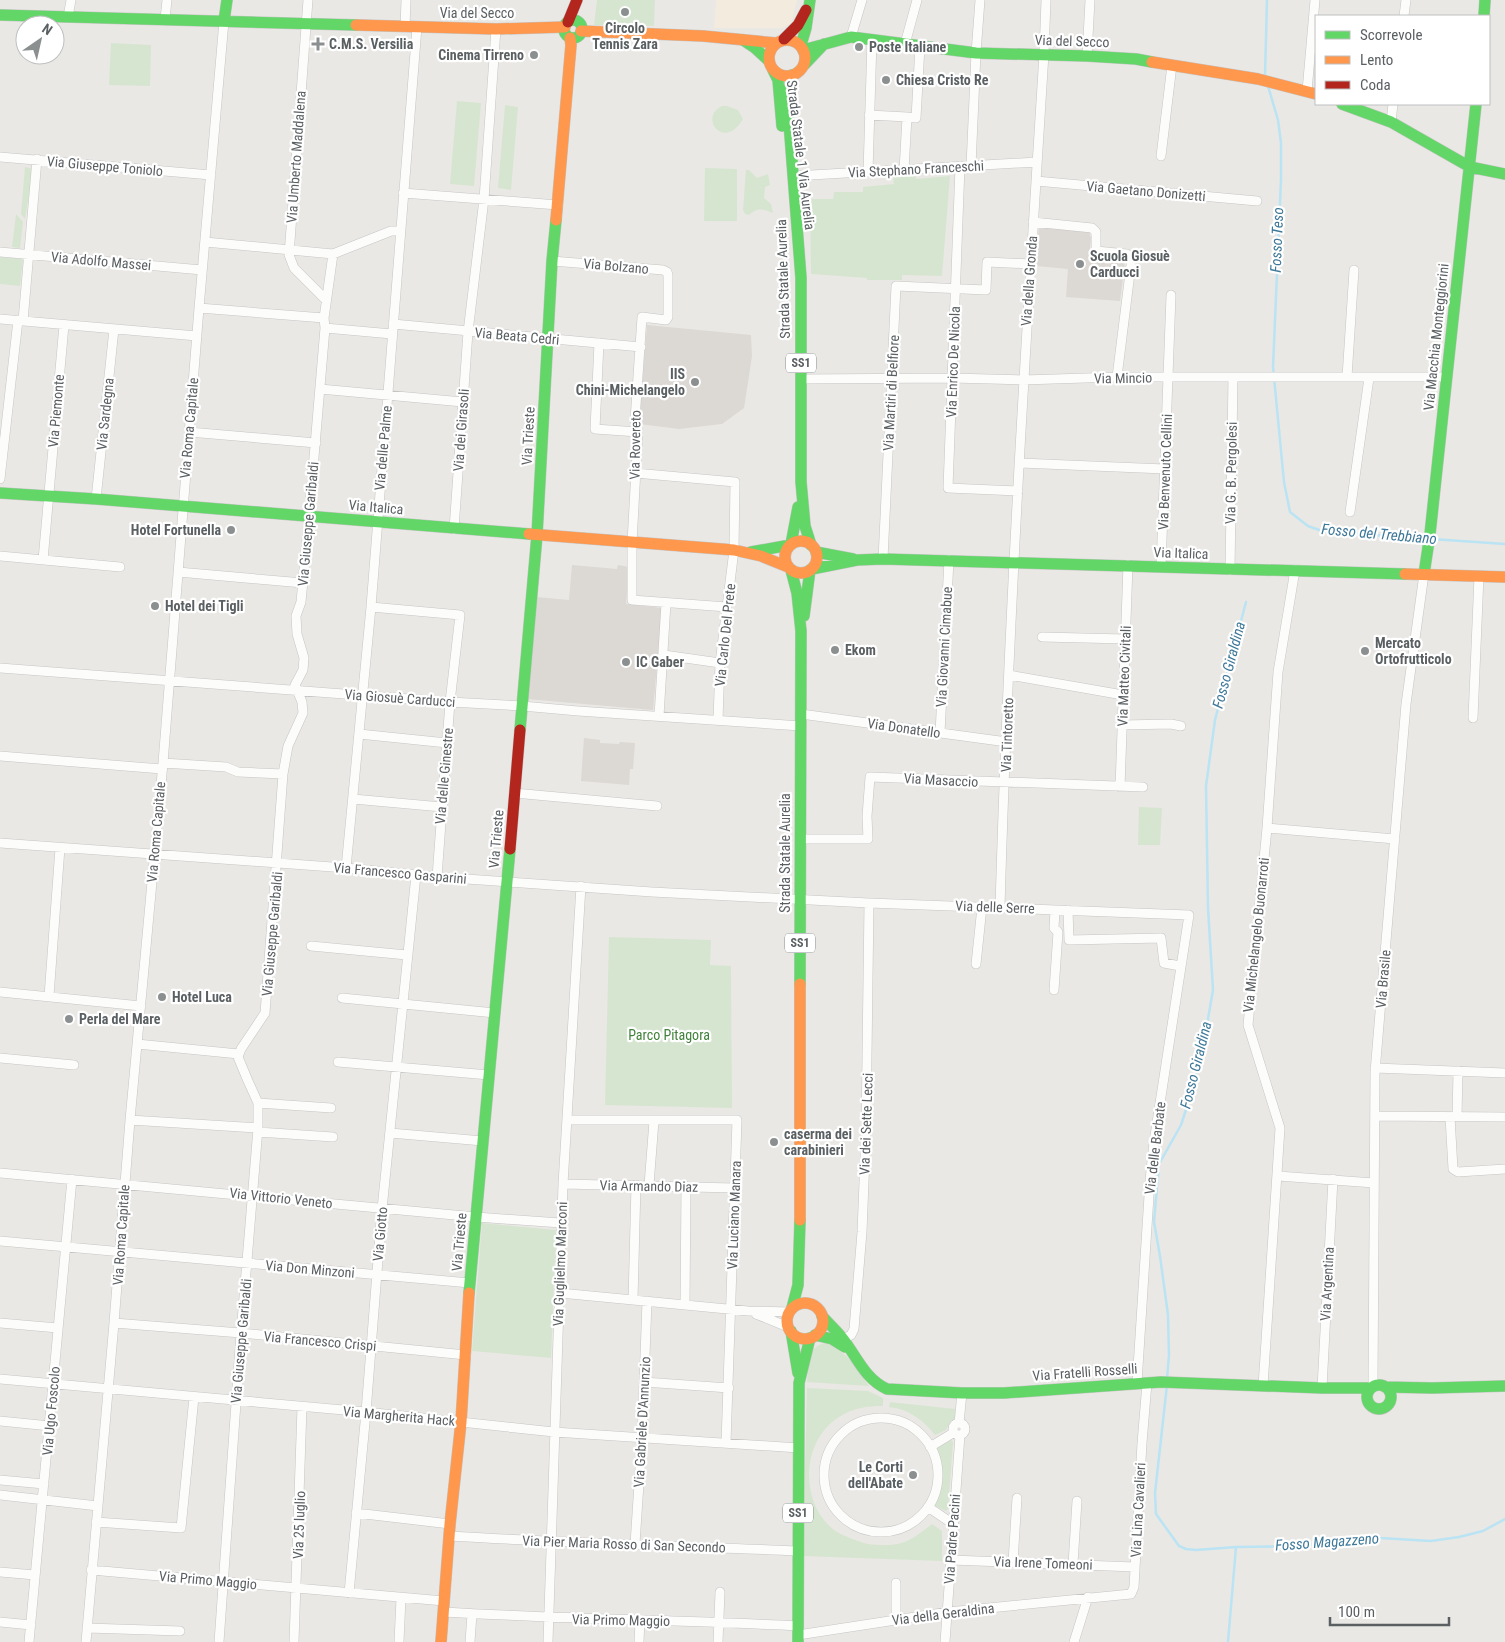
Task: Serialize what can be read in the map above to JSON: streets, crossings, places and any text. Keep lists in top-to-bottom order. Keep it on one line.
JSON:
{"streets":{"street":["Via del Secco","Strada Statale 1 Via Aurelia","Via Umberto Maddalena","Via Giuseppe Toniolo","Via Stephano Franceschi","Via Gaetano Donizetti","Via Adolfo Massei","Via Bolzano","Strada Statale Aurelia","Via della Gronda","Via Beata Cedri","Via Macchia Monteggiorini","Via Enrico De Nicola","SS1","Via Mincio","Via Martiri di Belfiore","Via Piemonte","Via Sardegna","Via Roma Capitale","Via dei Girasoli","Via Trieste","Via Rovereto","Via delle Palme","Via Benvenuto Cellini","Via G. B. Pergolesi","Via Italica","Via Giuseppe Garibaldi","Via Carlo Del Prete","Via Giovanni Cimabue","Via Matteo Civitali","Via Giosuè Carducci","Via Donatello","Via Tintoretto","Via delle Ginestre","Via Masaccio","Via Francesco Gasparini","Via delle Serre","Via Michelangelo Buonarroti","Via Brasile","Via dei Sette Lecci","Via delle Barbate","Via Armando Diaz","Via Vittorio Veneto","Via Luciano Manara","Via Giotto","Via Guglielmo Marconi","Via Don Minzoni","Via Argentina","Via Francesco Crispi","Via Fratelli Rosselli","Via Ugo Foscolo","Via Margherita Hack","Via Gabriele D'Annunzio","Via Lina Cavalieri","Via 25 luglio","Via Padre Pacini","Via Pier Maria Rosso di San Secondo","Via Irene Tomeoni","Via Primo Maggio","Via della Geraldina"]},"crossings":[["Via del Secco","Strada Statale 1 Via Aurelia"],["Via del Secco","Via Umberto Maddalena"],["Via del Secco","Strada Statale Aurelia"],["Via del Secco","Via della Gronda"],["Via del Secco","Via Roma Capitale"],["Via del Secco","Via dei Girasoli"],["Via del Secco","Via Trieste"],["Via del Secco","Via delle Palme"],["Strada Statale 1 Via Aurelia","Strada Statale Aurelia"],["Via Umberto Maddalena","Via Giuseppe Garibaldi"],["Via Giuseppe Toniolo","Via Roma Capitale"],["Via Stephano Franceschi","Strada Statale Aurelia"],["Via Stephano Franceschi","Via della Gronda"],["Via Stephano Franceschi","Via Enrico De Nicola"],["Via Gaetano Donizetti","Via della Gronda"],["Via Adolfo Massei","Via Roma Capitale"],["Via Bolzano","Via Beata Cedri"],["Via Bolzano","Via Trieste"],["Via Bolzano","Via Rovereto"],["Strada Statale Aurelia","SS1"],["Strada Statale Aurelia","Via Mincio"],["Strada Statale Aurelia","Via Italica"],["Strada Statale Aurelia","Via Giosuè Carducci"],["Strada Statale Aurelia","Via Donatello"],["Strada Statale Aurelia","Via Masaccio"],["Strada Statale Aurelia","Via Francesco Gasparini"],["Strada Statale Aurelia","Via delle Serre"],["Strada Statale Aurelia","Via Fratelli Rosselli"],["Via della Gronda","Via Enrico De Nicola"],["Via della Gronda","Via Mincio"],["Via della Gronda","Via Italica"],["Via della Gronda","Via Tintoretto"],["Via Beata Cedri","Via dei Girasoli"],["Via Beata Cedri","Via Trieste"],["Via Beata Cedri","Via Rovereto"],["Via Beata Cedri","Via delle Palme"],["Via Macchia Monteggiorini","Via Mincio"],["Via Macchia Monteggiorini","Via Italica"],["Via Macchia Monteggiorini","Via Brasile"],["Via Enrico De Nicola","Via Mincio"],["Via Enrico De Nicola","Via Martiri di Belfiore"],["SS1","Via Fratelli Rosselli"],["SS1","Via Margherita Hack"],["SS1","Via Pier Maria Rosso di San Secondo"],["SS1","Via Primo Maggio"],["SS1","Via della Geraldina"],["Via Mincio","Via Martiri di Belfiore"],["Via Mincio","Via Benvenuto Cellini"],["Via Mincio","Via G. B. Pergolesi"],["Via Martiri di Belfiore","Via Italica"],["Via Piemonte","Via Italica"],["Via Sardegna","Via Italica"],["Via Roma Capitale","Via Italica"],["Via Roma Capitale","Via Giosuè Carducci"],["Via Roma Capitale","Via Francesco Gasparini"],["Via Roma Capitale","Via Vittorio Veneto"],["Via Roma Capitale","Via Don Minzoni"],["Via Roma Capitale","Via Francesco Crispi"],["Via Roma Capitale","Via Margherita Hack"],["Via Roma Capitale","Via Primo Maggio"],["Via dei Girasoli","Via Italica"],["Via Trieste","Via Italica"],["Via Trieste","Via Giosuè Carducci"],["Via Trieste","Via Francesco Gasparini"],["Via Trieste","Via Vittorio Veneto"],["Via Trieste","Via Don Minzoni"],["Via Trieste","Via Francesco Crispi"],["Via Trieste","Via Margherita Hack"],["Via Trieste","Via Pier Maria Rosso di San Secondo"],["Via Trieste","Via Primo Maggio"],["Via Rovereto","Via Italica"],["Via Rovereto","Via Carlo Del Prete"],["Via delle Palme","Via Italica"],["Via delle Palme","Via Giosuè Carducci"],["Via delle Palme","Via delle Ginestre"],["Via delle Palme","Via Francesco Gasparini"],["Via Benvenuto Cellini","Via Italica"],["Via G. B. Pergolesi","Via Italica"],["Via Italica","Via Giuseppe Garibaldi"],["Via Italica","Via Carlo Del Prete"],["Via Italica","Via Giovanni Cimabue"],["Via Italica","Via Matteo Civitali"],["Via Italica","Via Tintoretto"],["Via Italica","Via Michelangelo Buonarroti"],["Via Italica","Via Brasile"],["Via Giuseppe Garibaldi","Via Giosuè Carducci"],["Via Giuseppe Garibaldi","Via Francesco Gasparini"],["Via Giuseppe Garibaldi","Via Vittorio Veneto"],["Via Giuseppe Garibaldi","Via Don Minzoni"],["Via Giuseppe Garibaldi","Via Francesco Crispi"],["Via Giuseppe Garibaldi","Via Margherita Hack"],["Via Giuseppe Garibaldi","Via Primo Maggio"],["Via Carlo Del Prete","Via Giosuè Carducci"],["Via Giovanni Cimabue","Via Donatello"],["Via Matteo Civitali","Via Masaccio"],["Via Giosuè Carducci","Via delle Ginestre"],["Via Donatello","Via Tintoretto"],["Via Tintoretto","Via Masaccio"],["Via Tintoretto","Via delle Serre"],["Via delle Ginestre","Via Francesco Gasparini"],["Via Francesco Gasparini","Via delle Serre"],["Via Francesco Gasparini","Via Giotto"],["Via Francesco Gasparini","Via Guglielmo Marconi"],["Via delle Serre","Via dei Sette Lecci"],["Via delle Serre","Via delle Barbate"],["Via Michelangelo Buonarroti","Via Fratelli Rosselli"],["Via Brasile","Via Fratelli Rosselli"],["Via dei Sette Lecci","Via Fratelli Rosselli"],["Via delle Barbate","Via Fratelli Rosselli"],["Via delle Barbate","Via Lina Cavalieri"],["Via Armando Diaz","Via Luciano Manara"],["Via Armando Diaz","Via Guglielmo Marconi"],["Via Vittorio Veneto","Via Giotto"],["Via Vittorio Veneto","Via Guglielmo Marconi"],["Via Vittorio Veneto","Via Ugo Foscolo"],["Via Luciano Manara","Via Margherita Hack"],["Via Giotto","Via Don Minzoni"],["Via Giotto","Via Francesco Crispi"],["Via Giotto","Via Margherita Hack"],["Via Giotto","Via Primo Maggio"],["Via Guglielmo Marconi","Via Margherita Hack"],["Via Guglielmo Marconi","Via Pier Maria Rosso di San Secondo"],["Via Guglielmo Marconi","Via Primo Maggio"],["Via Don Minzoni","Via Ugo Foscolo"],["Via Argentina","Via Fratelli Rosselli"],["Via Fratelli Rosselli","Via Lina Cavalieri"],["Via Fratelli Rosselli","Via Padre Pacini"],["Via Ugo Foscolo","Via Margherita Hack"],["Via Margherita Hack","Via Gabriele D'Annunzio"],["Via Margherita Hack","Via 25 luglio"],["Via Gabriele D'Annunzio","Via Pier Maria Rosso di San Secondo"],["Via Lina Cavalieri","Via Irene Tomeoni"],["Via Lina Cavalieri","Via della Geraldina"],["Via 25 luglio","Via Primo Maggio"],["Via Padre Pacini","Via Irene Tomeoni"],["Via Padre Pacini","Via della Geraldina"],["Via Primo Maggio","Via della Geraldina"]],"water":["Fosso Teso","Fosso del Trebbiano","Fosso Giraldina","Fosso Magazzeno"],"parks":["Parco Pitagora"],"places":{"other":["Circolo Tennis Zara","Poste Italiane","Cinema Tirreno","Chiesa Cristo Re","Scuola Giosuè Carducci","IIS Chini-Michelangelo","Hotel Fortunella","Hotel dei Tigli","Ekom","Mercato Ortofrutticolo","IC Gaber","Hotel Luca","Perla del Mare","caserma dei carabinieri","Le Corti dell'Abate"],"health":["C.M.S. Versilia"]},"legend":["Scorrevole","Lento","Coda"],"scale_bar":"100 m","north":"top right"}
